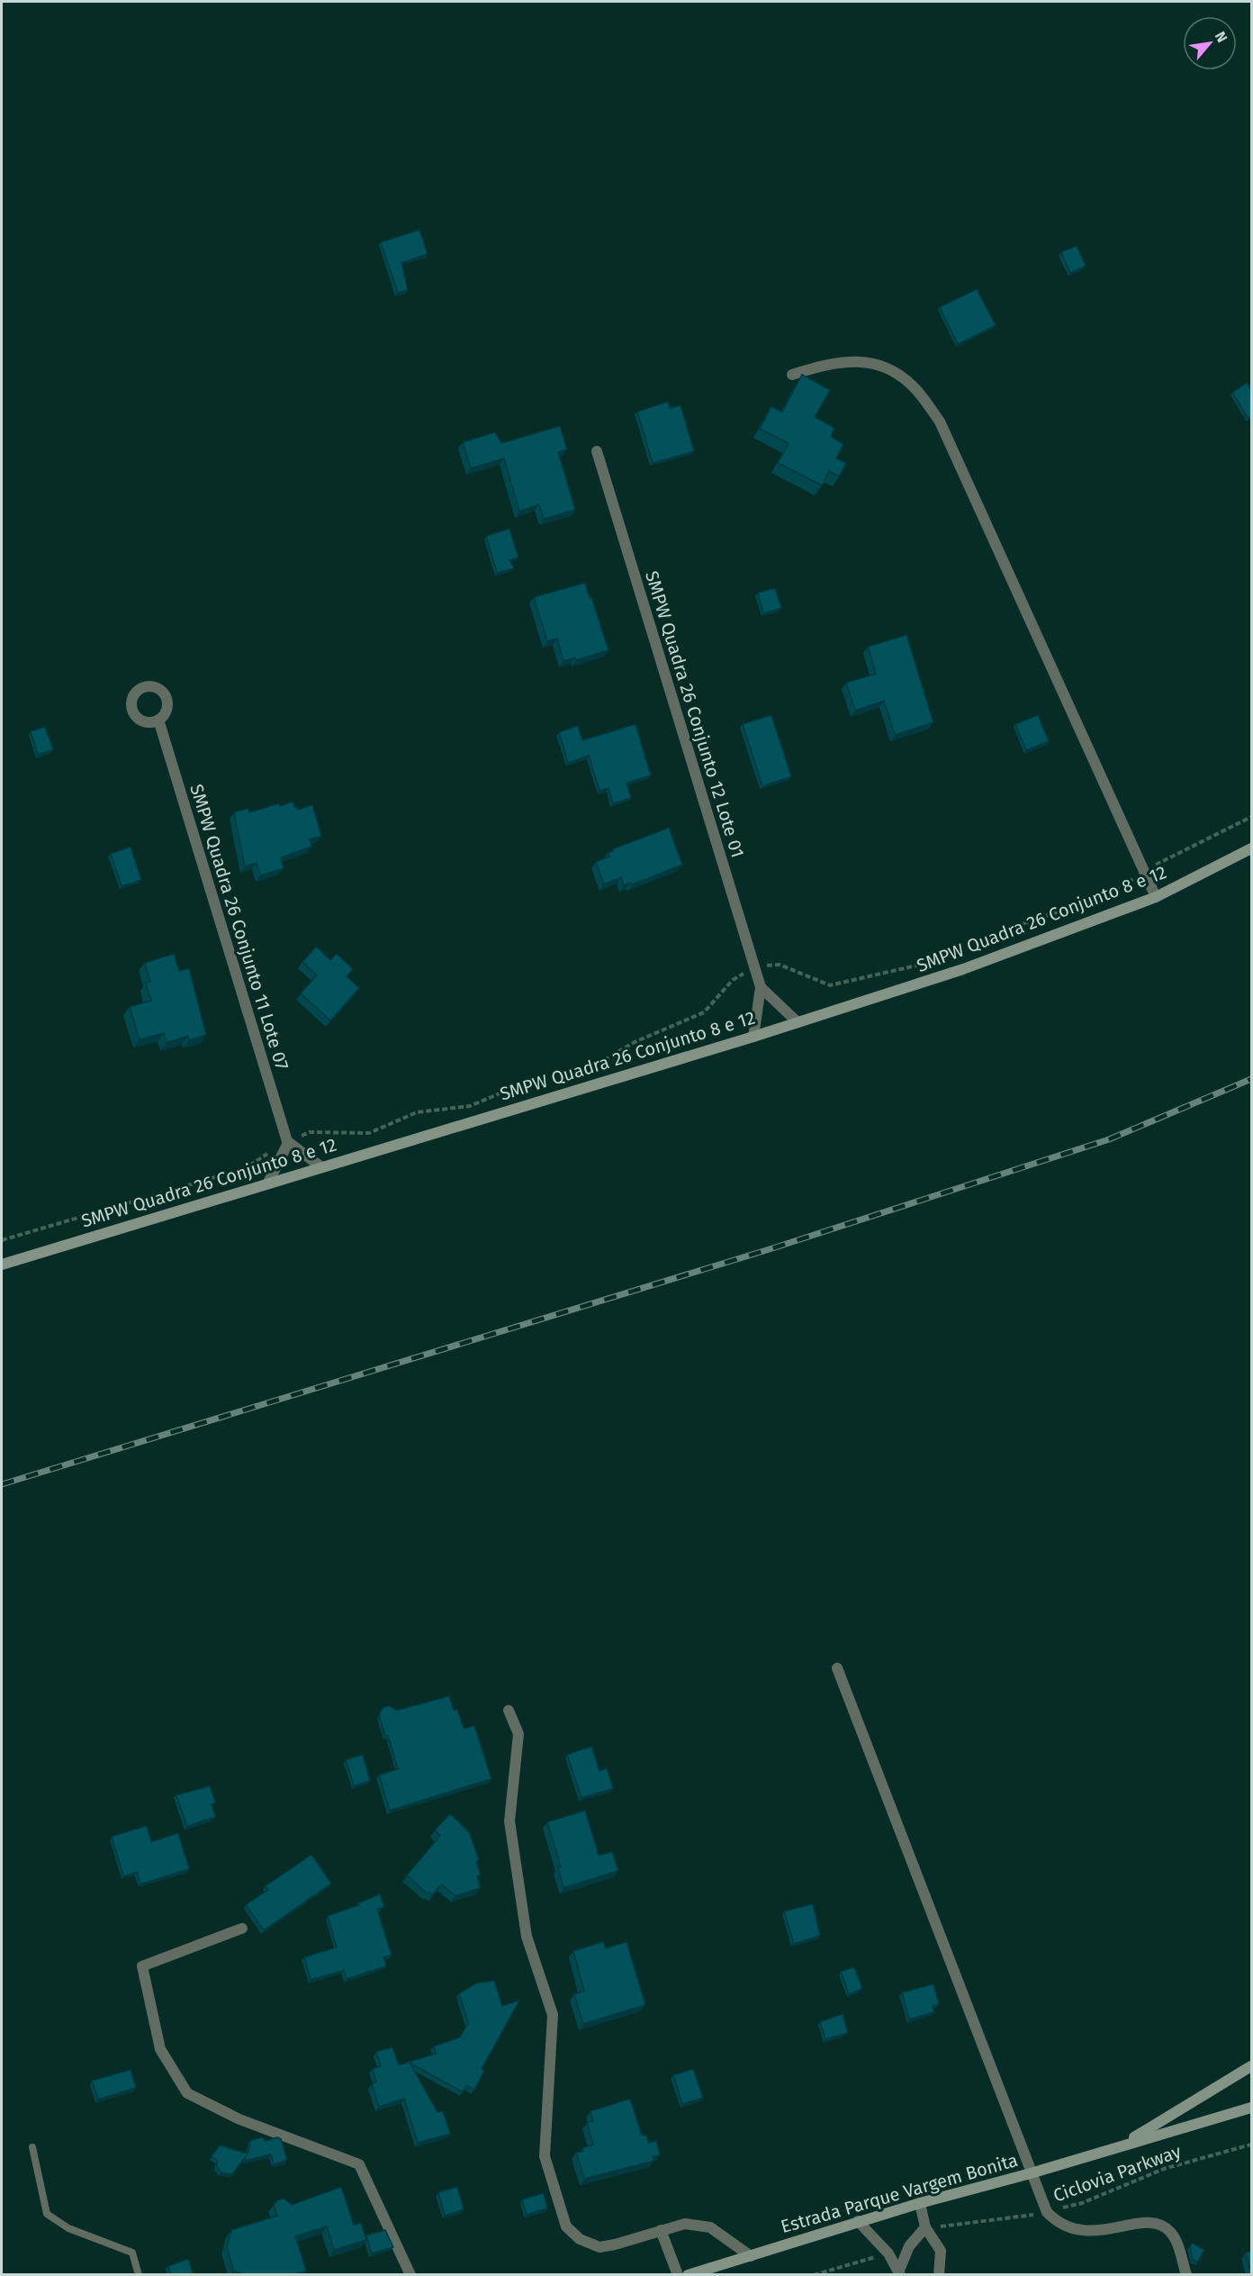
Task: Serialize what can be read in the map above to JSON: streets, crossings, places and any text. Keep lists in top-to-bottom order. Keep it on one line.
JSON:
{"streets":{"street":["SMPW Quadra 26 Conjunto 12 Lote 01","SMPW Quadra 26 Conjunto 8 e 12","SMPW Quadra 26 Conjunto 11 Lote 07","Estrada Parque Vargem Bonita"],"path":["Ciclovia Parkway"]},"crossings":[["SMPW Quadra 26 Conjunto 12 Lote 01","SMPW Quadra 26 Conjunto 8 e 12"]],"north":"top right"}
